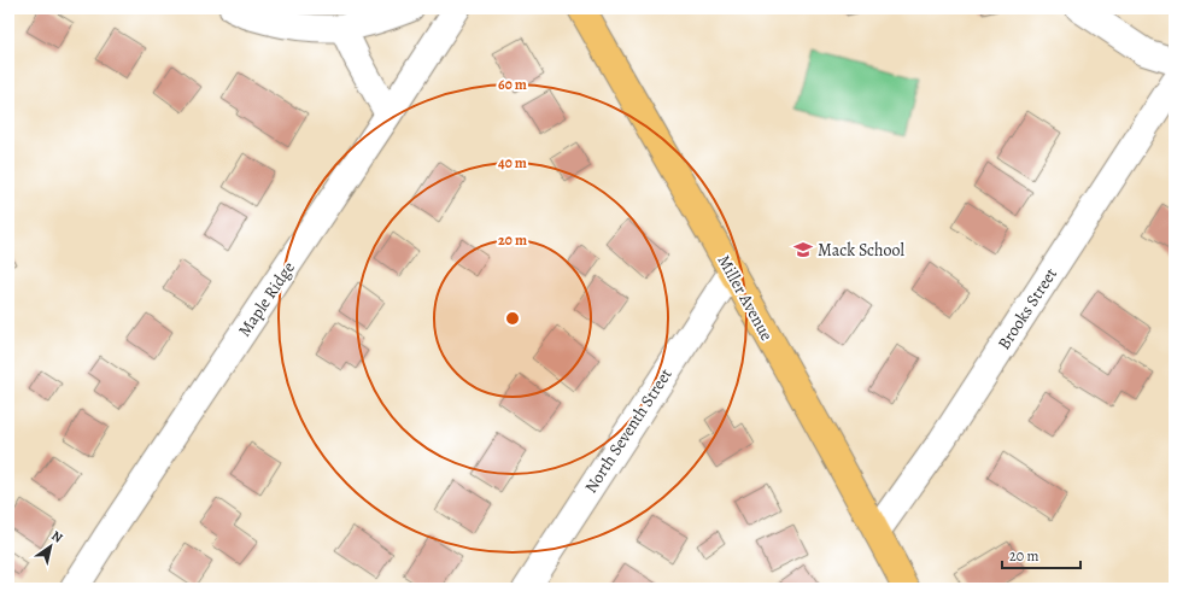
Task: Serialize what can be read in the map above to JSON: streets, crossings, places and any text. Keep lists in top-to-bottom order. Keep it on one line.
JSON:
{"streets":{"main road":["Miller Avenue"],"street":["Maple Ridge","Brooks Street","North Seventh Street"]},"crossings":[["Miller Avenue","Brooks Street"],["Miller Avenue","North Seventh Street"]],"places":{"school or university":["Mack School"]},"scale_bar":"20 m","north":"top right","rings":["60 m","40 m","20 m"]}
